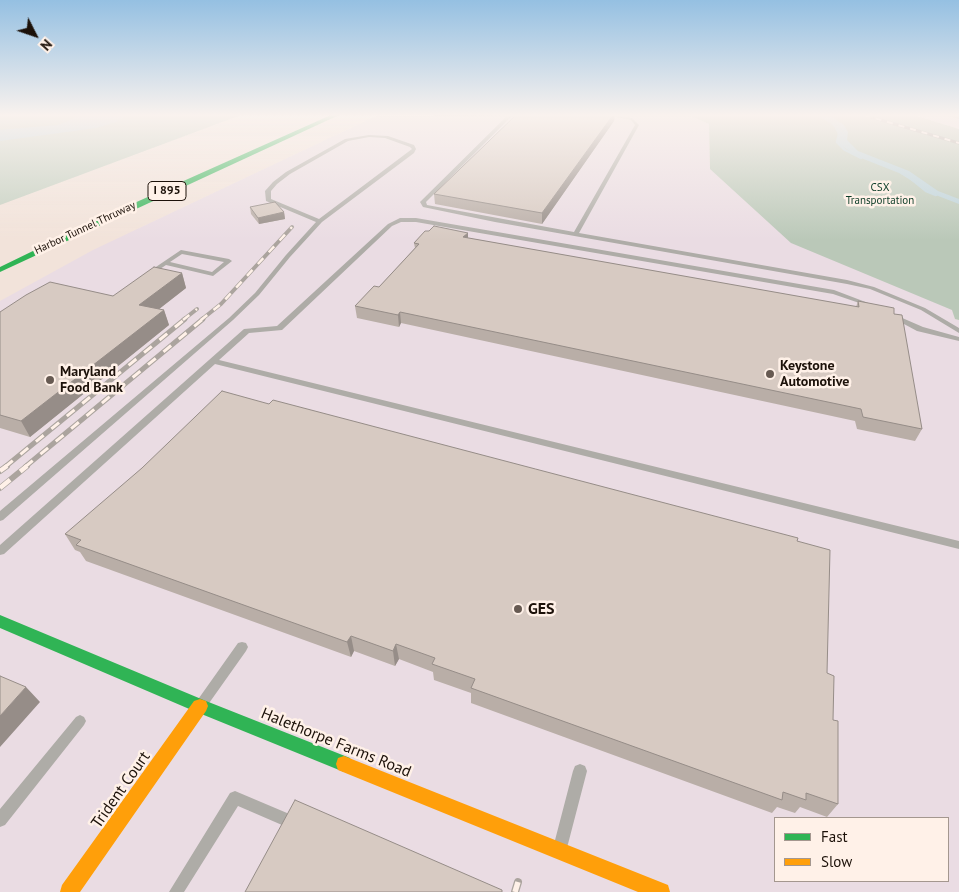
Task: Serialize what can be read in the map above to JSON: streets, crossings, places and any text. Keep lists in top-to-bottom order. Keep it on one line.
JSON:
{"streets":{"main road":["I 895","Harbor Tunnel Thruway","Halethorpe Farms Road","Trident Court"]},"crossings":[["Halethorpe Farms Road","Trident Court"]],"parks":["CSX Transportation"],"places":["Keystone Automotive","Maryland Food Bank","GES"],"legend":["Fast","Slow"],"north":"bottom right"}
